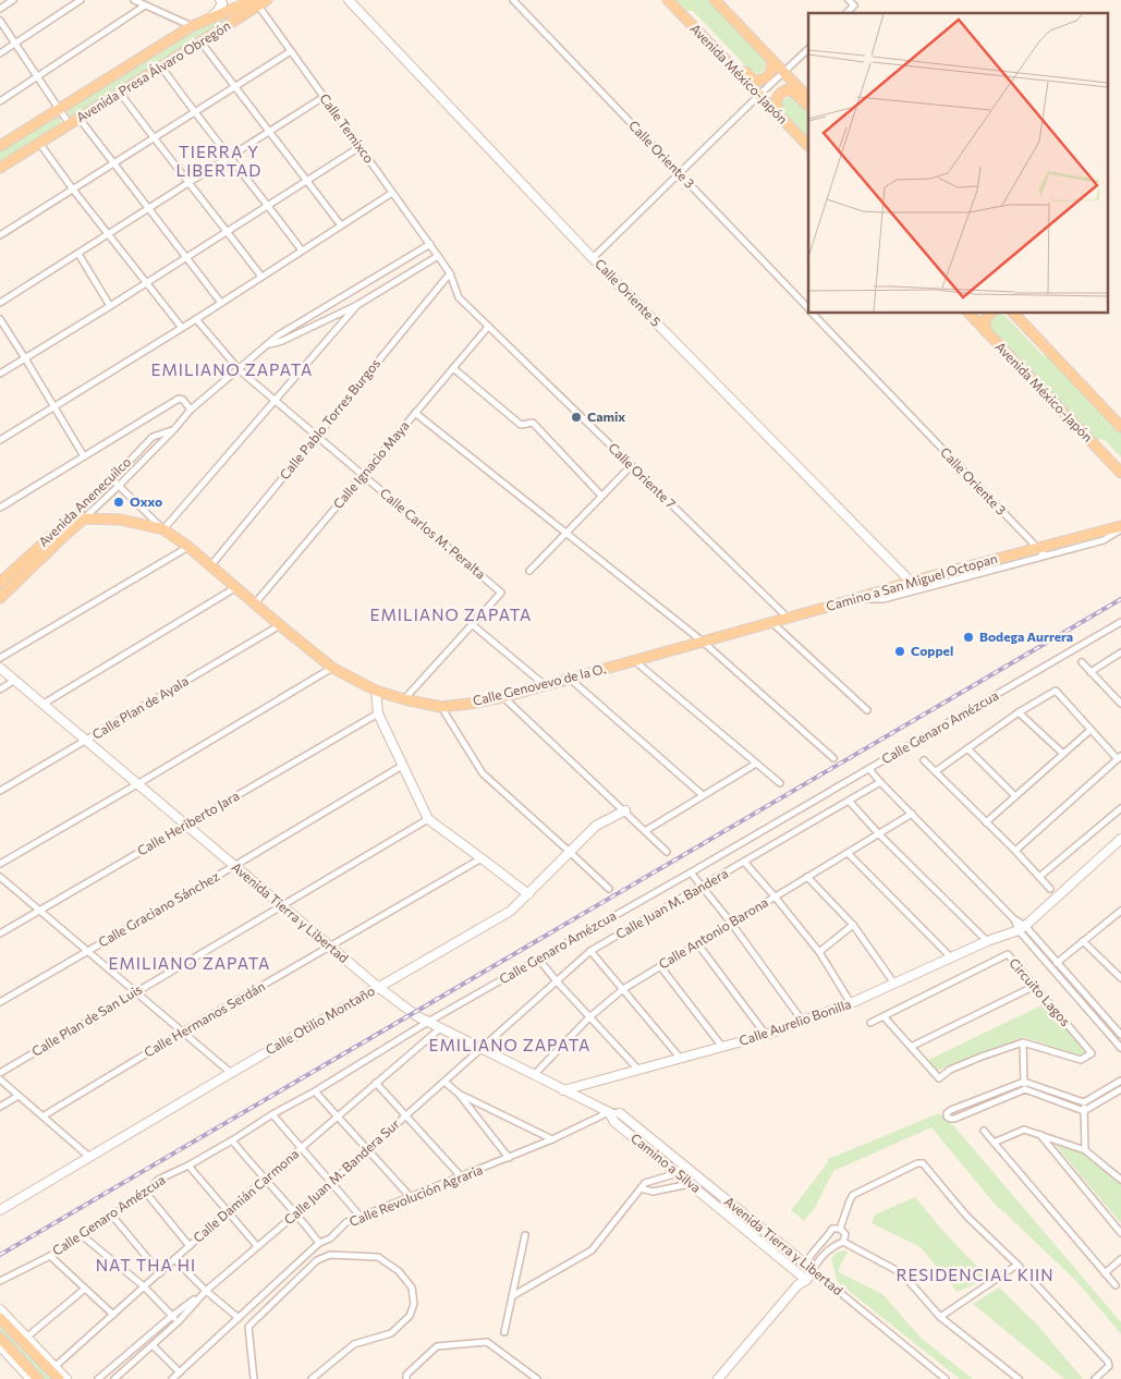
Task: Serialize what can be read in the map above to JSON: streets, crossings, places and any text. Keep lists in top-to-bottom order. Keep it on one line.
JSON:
{"streets":{"main road":["Avenida Presa Álvaro Obregón","Avenida México-Japón","Avenida Anenecuilco","Camino a San Miguel Octopan","Calle Genovevo de la O."],"street":["Calle Temixco","Calle Oriente 3","Calle Oriente 5","Calle Pablo Torres Burgos","Calle Ignacio Maya","Calle Oriente 7","Calle Carlos M. Peralta","Calle Plan de Ayala","Calle Genaro Amézcua","Calle Heriberto Jara","Calle Juan M. Bandera","Calle Graciano Sánchez","Avenida Tierra y Libertad","Calle Antonio Barona","Circuito Lagos","Calle Hermanos Serdán","Calle Plan de San Luis","Calle Otilio Montaño","Calle Aurelio Bonilla","Camino a Silva","Calle Juan M. Bandera Sur","Calle Damián Carmona","Calle Revolución Agraria"]},"crossings":[["Avenida Presa Álvaro Obregón","Calle Temixco"],["Calle Temixco","Calle Oriente 7"],["Calle Temixco","Avenida Anenecuilco"],["Calle Oriente 3","Camino a San Miguel Octopan"],["Calle Oriente 5","Camino a San Miguel Octopan"],["Calle Pablo Torres Burgos","Calle Oriente 7"],["Calle Pablo Torres Burgos","Calle Carlos M. Peralta"],["Calle Pablo Torres Burgos","Calle Genovevo de la O."],["Calle Ignacio Maya","Calle Oriente 7"],["Calle Ignacio Maya","Calle Carlos M. Peralta"],["Calle Ignacio Maya","Calle Genovevo de la O."],["Calle Oriente 7","Avenida Anenecuilco"],["Calle Oriente 7","Camino a San Miguel Octopan"],["Avenida Anenecuilco","Calle Carlos M. Peralta"],["Avenida Anenecuilco","Calle Genovevo de la O."],["Camino a San Miguel Octopan","Calle Genovevo de la O."],["Calle Genovevo de la O.","Calle Plan de Ayala"],["Calle Plan de Ayala","Avenida Tierra y Libertad"],["Calle Genaro Amézcua","Avenida Tierra y Libertad"],["Calle Heriberto Jara","Avenida Tierra y Libertad"],["Calle Juan M. Bandera","Avenida Tierra y Libertad"],["Calle Juan M. Bandera","Calle Juan M. Bandera Sur"],["Calle Graciano Sánchez","Avenida Tierra y Libertad"],["Avenida Tierra y Libertad","Calle Antonio Barona"],["Avenida Tierra y Libertad","Calle Hermanos Serdán"],["Avenida Tierra y Libertad","Calle Plan de San Luis"],["Avenida Tierra y Libertad","Calle Otilio Montaño"],["Avenida Tierra y Libertad","Calle Aurelio Bonilla"],["Avenida Tierra y Libertad","Camino a Silva"],["Avenida Tierra y Libertad","Calle Juan M. Bandera Sur"],["Avenida Tierra y Libertad","Calle Damián Carmona"],["Avenida Tierra y Libertad","Calle Revolución Agraria"],["Camino a Silva","Calle Revolución Agraria"]],"districts":["TIERRA Y LIBERTAD","EMILIANO ZAPATA","EMILIANO ZAPATA","EMILIANO ZAPATA","EMILIANO ZAPATA","NAT THA HI","RESIDENCIAL KIIN"],"places":["Camix","Oxxo","Bodega Aurrera","Coppel"]}
